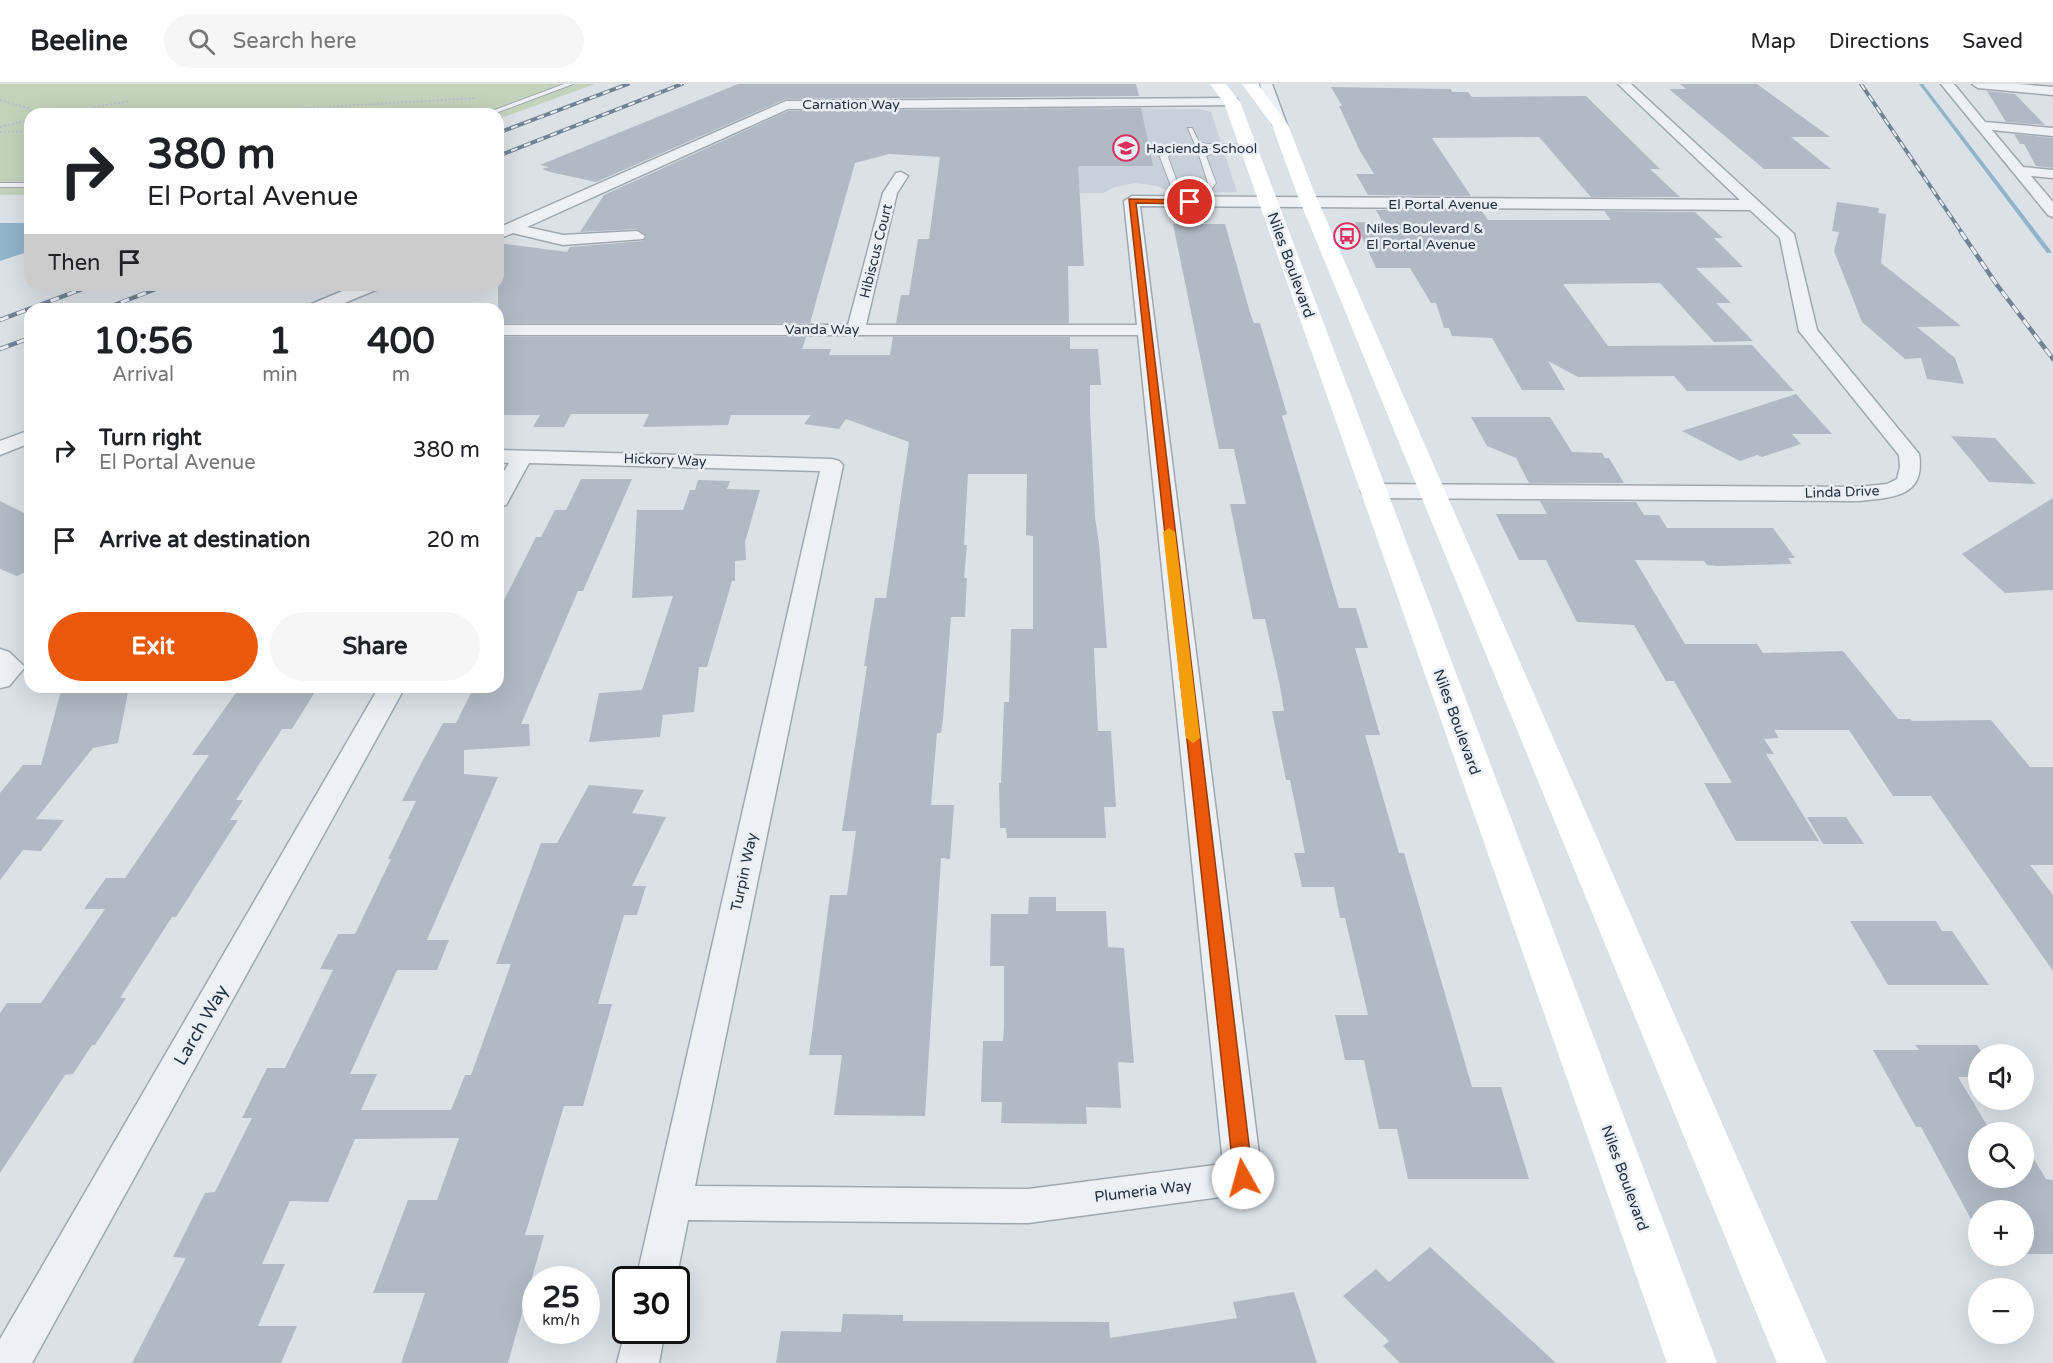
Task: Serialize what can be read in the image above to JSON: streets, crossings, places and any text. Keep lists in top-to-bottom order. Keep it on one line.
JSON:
{"streets":{"main road":["Niles Boulevard"],"street":["Carnation Way","El Portal Avenue","Hibiscus Court","Vanda Way","Hickory Way","Linda Drive","Turpin Way","Larch Way","Plumeria Way"]},"crossings":[["Carnation Way","Niles Boulevard"],["El Portal Avenue","Niles Boulevard"],["El Portal Avenue","Linda Drive"],["El Portal Avenue","Plumeria Way"],["Hibiscus Court","Vanda Way"],["Niles Boulevard","Linda Drive"],["Vanda Way","Plumeria Way"],["Hickory Way","Turpin Way"],["Turpin Way","Plumeria Way"]],"places":{"school or university":["Hacienda School"],"bus stop":["Niles Boulevard & El Portal Avenue"]},"page":{"header":"Beeline","search":"Search here","nav":["Map","Directions","Saved"],"turn":["380 m","El Portal Avenue"],"then":"Then","eta":["10:56","Arrival","1","min","400","m"],"list":[{"name":"Turn right","note":"El Portal Avenue","value":"380 m"},{"name":"Arrive at destination","value":"20 m"}],"buttons":["Exit","Share"],"map_buttons":["+","−"],"speed":"25 km/h","limit":"30"}}
